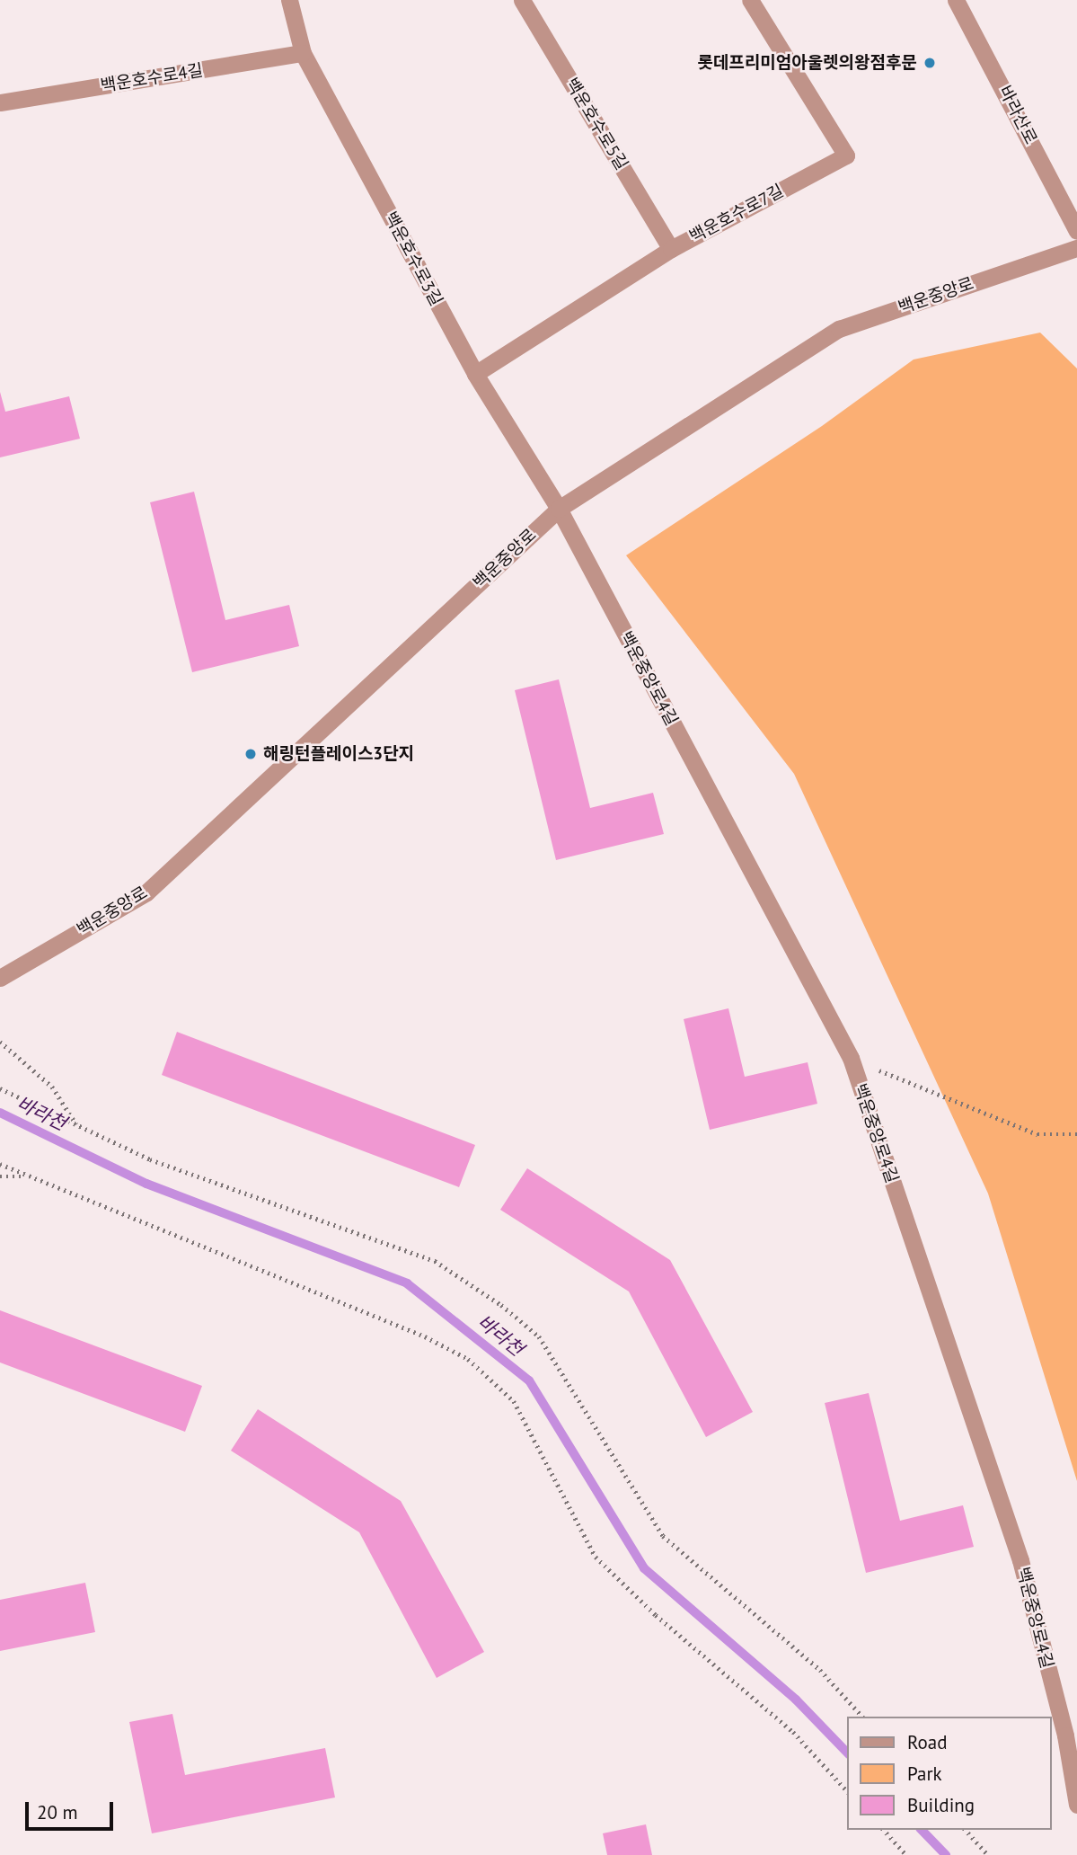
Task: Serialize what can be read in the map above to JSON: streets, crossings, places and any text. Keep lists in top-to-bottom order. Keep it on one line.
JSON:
{"streets":{"street":["백운호수로4길","바라산로","백운호수로5길","백운호수로7길","백운호수로3길","백운중앙로","백운중앙로4길"]},"crossings":[["백운호수로4길","백운호수로3길"],["백운호수로5길","백운호수로7길"],["백운호수로7길","백운호수로3길"],["백운호수로3길","백운중앙로"],["백운호수로3길","백운중앙로4길"],["백운중앙로","백운중앙로4길"]],"water":["바라천"],"places":["롯데프리미엄아울렛의왕점후문","해링턴플레이스3단지"],"legend":["Road","Park","Building"],"scale_bar":"20 m"}
